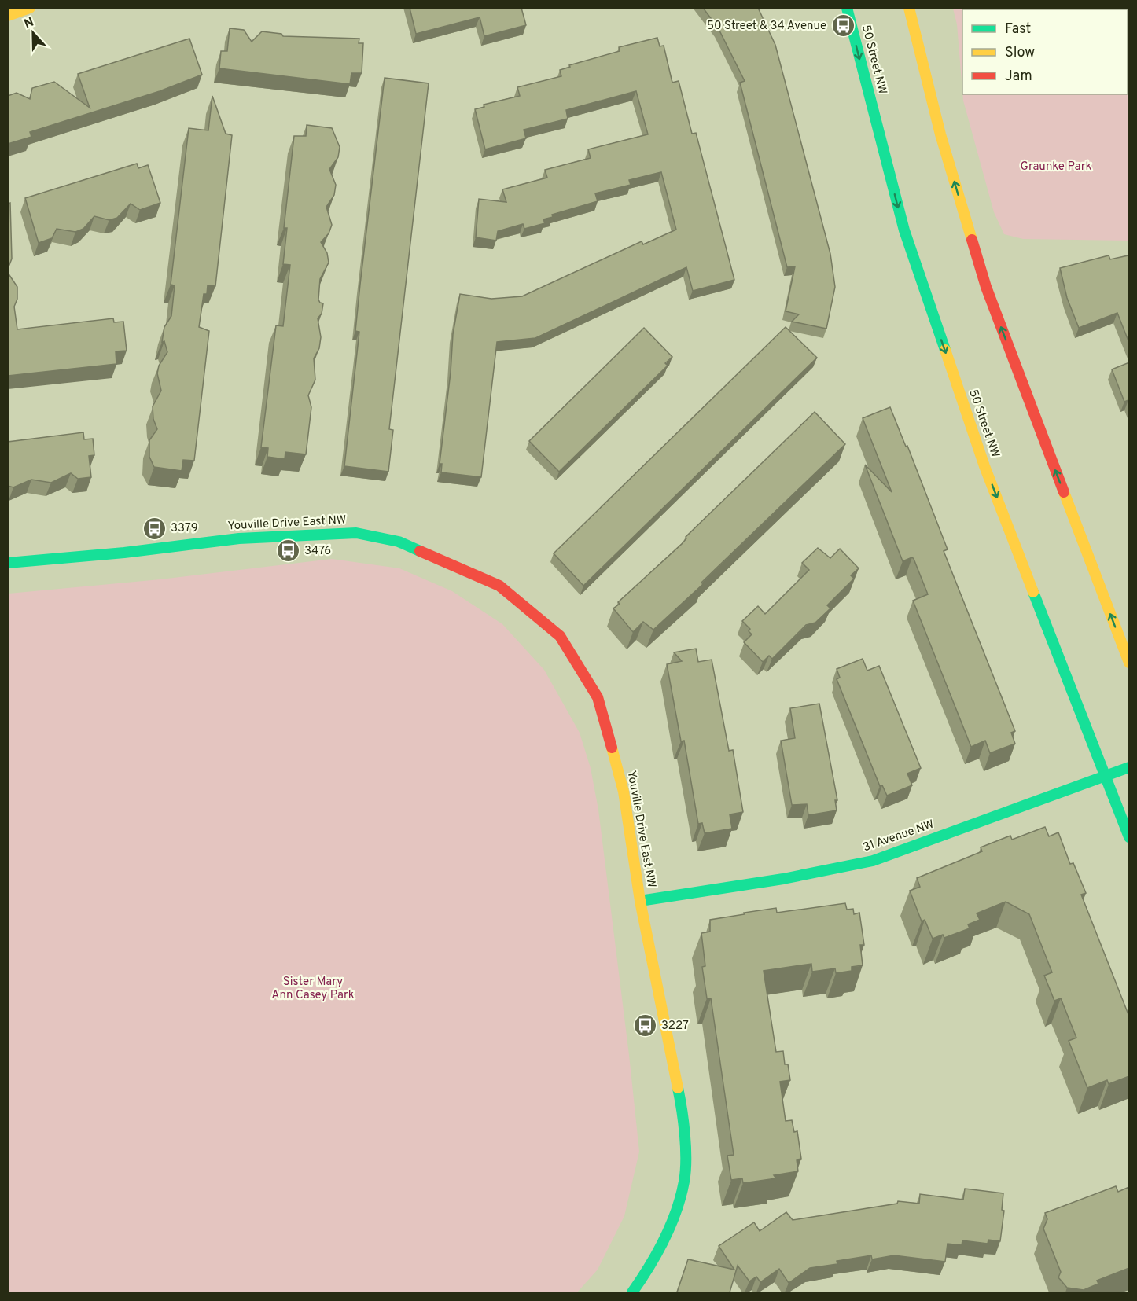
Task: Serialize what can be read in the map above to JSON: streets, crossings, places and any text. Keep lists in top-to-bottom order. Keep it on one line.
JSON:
{"streets":{"street":["50 Street NW","Youville Drive East NW","31 Avenue NW"]},"crossings":[["50 Street NW","31 Avenue NW"],["Youville Drive East NW","31 Avenue NW"]],"parks":["Graunke Park","Sister Mary Ann Casey Park"],"places":{"bus stop":["50 Street & 34 Avenue","3379","3476","3227"]},"legend":["Fast","Slow","Jam"],"north":"top"}
